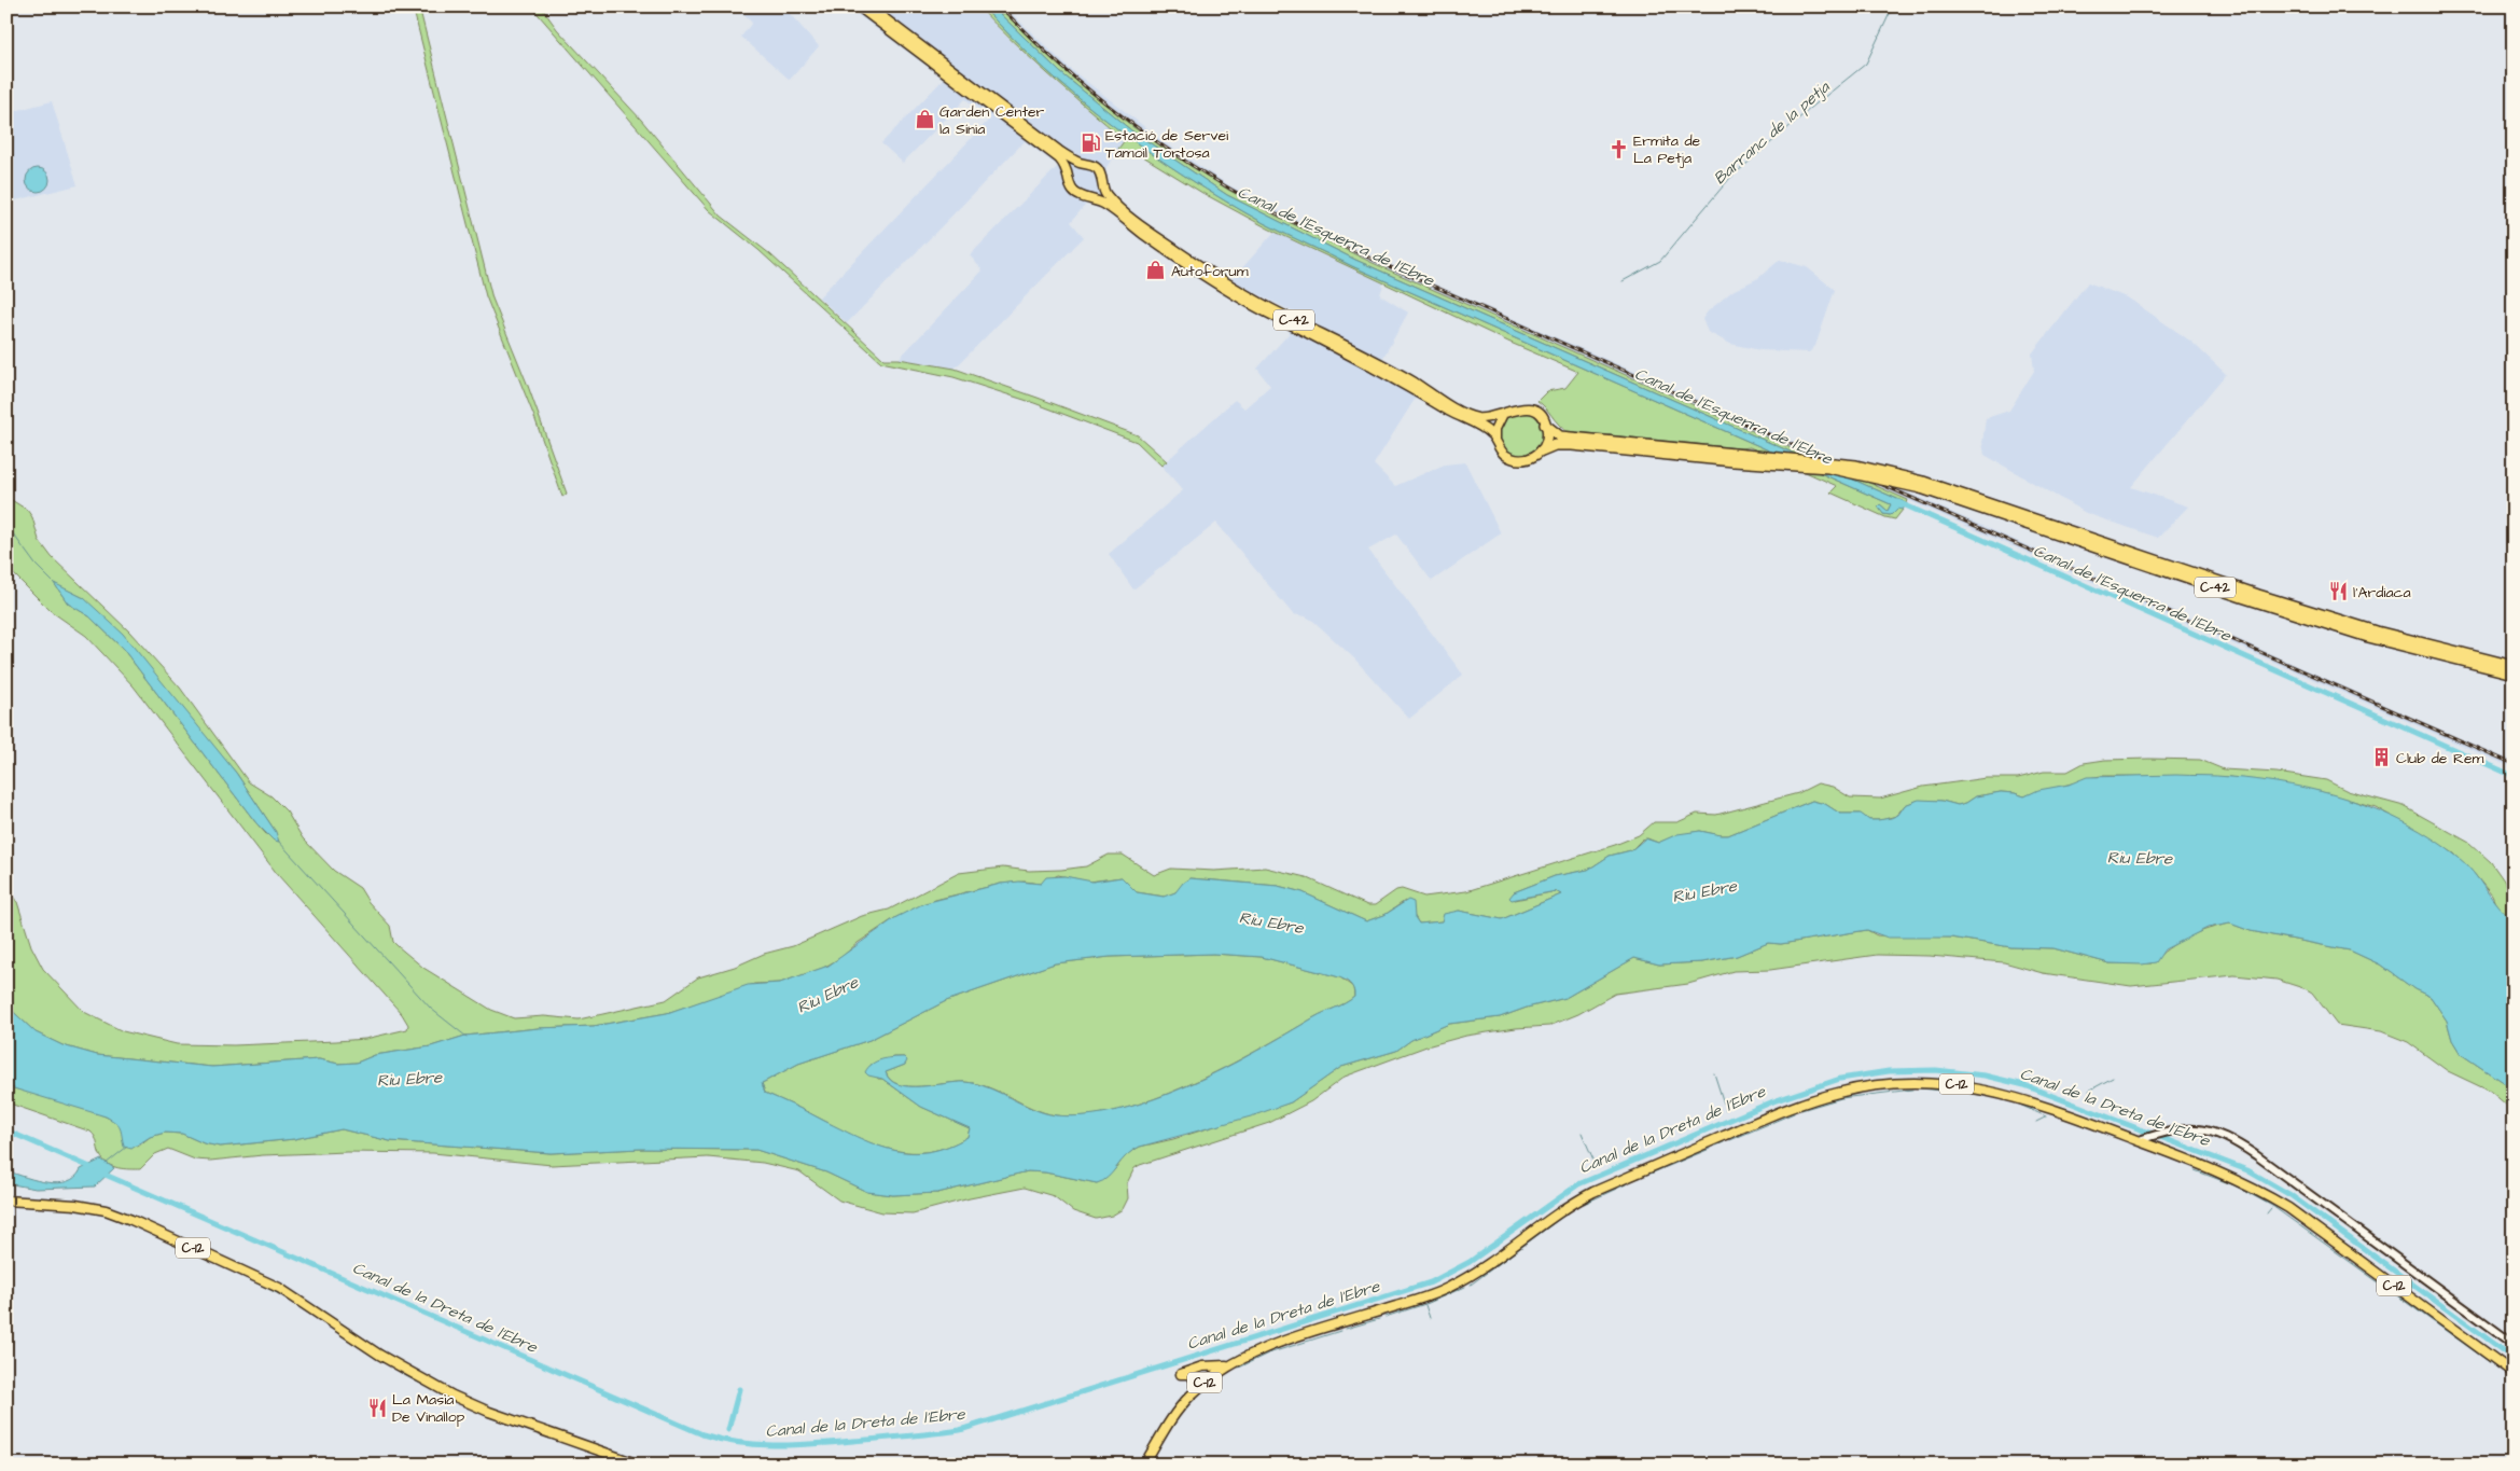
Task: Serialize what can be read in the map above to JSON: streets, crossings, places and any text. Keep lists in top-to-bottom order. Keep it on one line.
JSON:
{"streets":{"highway":["C-42"],"main road":["C-12"]},"water":["Barranc de la petja","Canal de l'Esquerra de l'Ebre","Riu Ebre","Canal de la Dreta de l'Ebre"],"places":{"shop":["Garden Center la Sínia","Autoforum"],"fuel station":["Estació de Servei Tamoil Tortosa"],"church":["Ermita de La Petja"],"restaurant":["l'Ardiaca","La Masia De Vinallop"],"building":["Club de Rem"]}}
